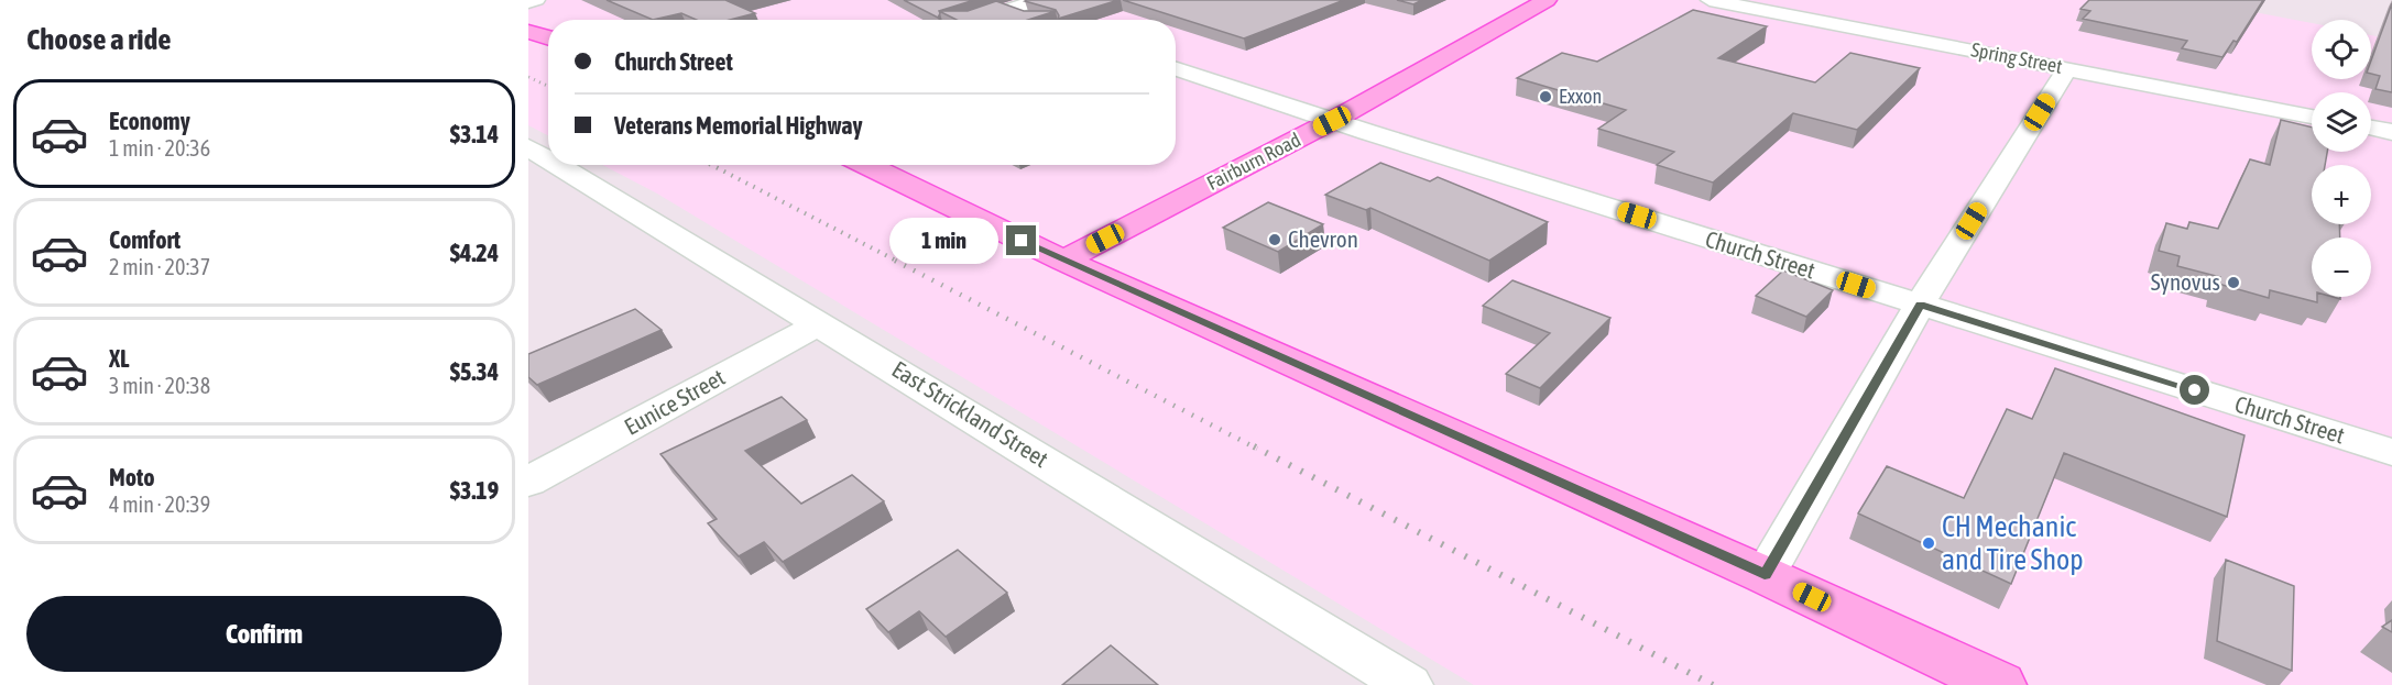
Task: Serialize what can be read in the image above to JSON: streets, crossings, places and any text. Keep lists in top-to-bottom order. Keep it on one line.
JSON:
{"streets":{"main road":["Fairburn Road"],"street":["Spring Street","Church Street","Eunice Street","East Strickland Street"]},"crossings":[["Fairburn Road","Church Street"],["Eunice Street","East Strickland Street"]],"places":["Exxon","Chevron","Synovus","CH Mechanic and Tire Shop"],"page":{"heading":"Choose a ride","map_buttons":["+","−"],"banner":["Church Street","Veterans Memorial Highway"],"list":[{"name":"Economy","note":"1 min · 20:36","value":"$3.14"},{"name":"Comfort","note":"2 min · 20:37","value":"$4.24"},{"name":"XL","note":"3 min · 20:38","value":"$5.34"},{"name":"Moto","note":"4 min · 20:39","value":"$3.19"}],"bubble":"1 min","buttons":"Confirm"}}
